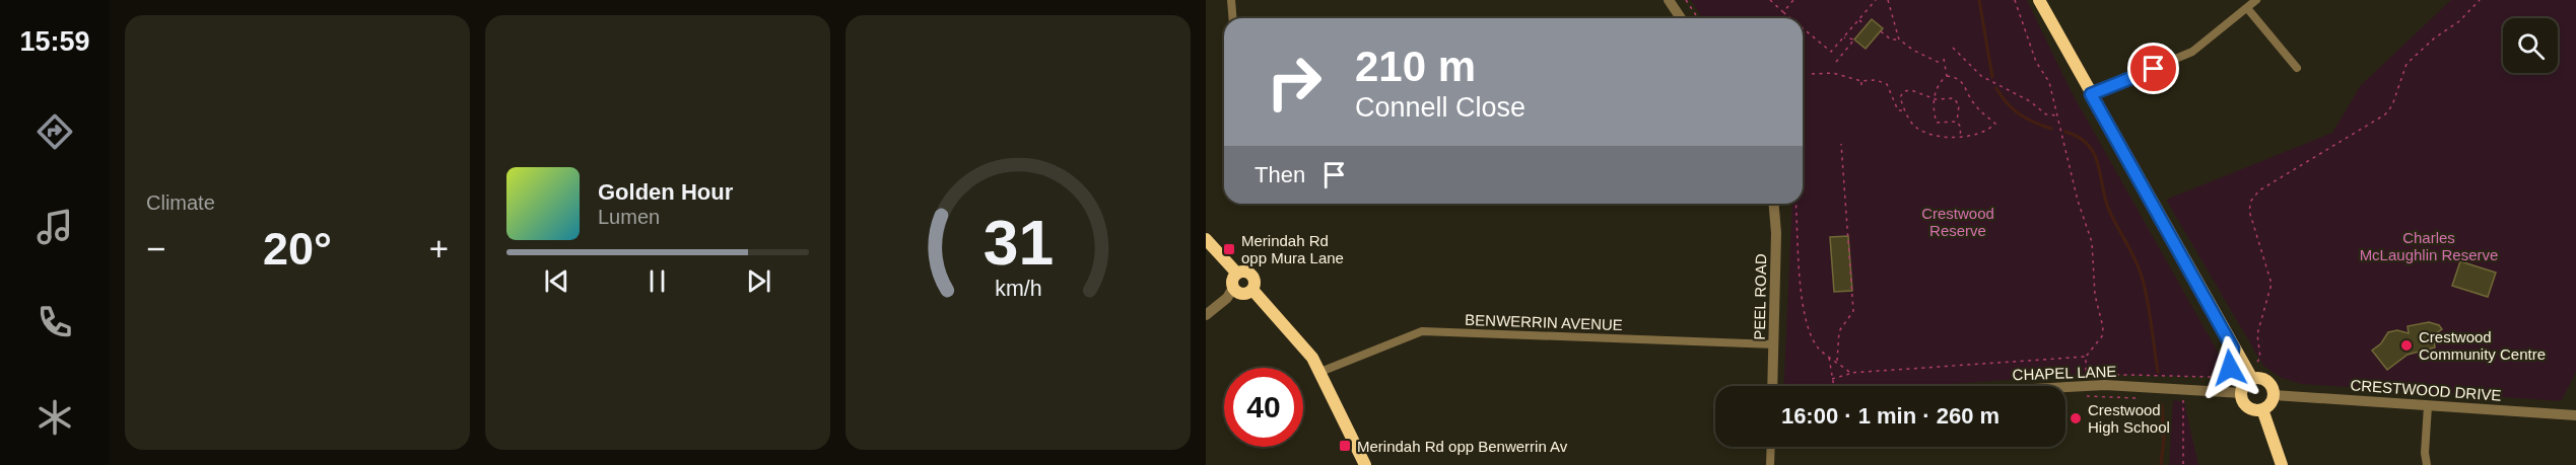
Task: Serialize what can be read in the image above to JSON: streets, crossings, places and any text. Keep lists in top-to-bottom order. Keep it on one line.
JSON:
{"streets":{"street":["PEEL ROAD","BENWERRIN AVENUE","CHAPEL LANE","CRESTWOOD DRIVE"]},"crossings":[["PEEL ROAD","BENWERRIN AVENUE"],["CHAPEL LANE","CRESTWOOD DRIVE"]],"parks":["Crestwood Reserve","Charles McLaughlin Reserve"],"places":{"transit":["Merindah Rd opp Mura Lane","Merindah Rd opp Benwerrin Av"],"other":["Crestwood Community Centre","Crestwood High School"]},"page":{"tabs":"15:59","tile":"Climate","turn":["210 m","Connell Close"],"then":"Then","song":["Golden Hour","Lumen"],"heat":["−","20°","+"],"limit":"40","trip":"16:00 · 1 min · 260 m","gauge":["31","km/h"]}}
